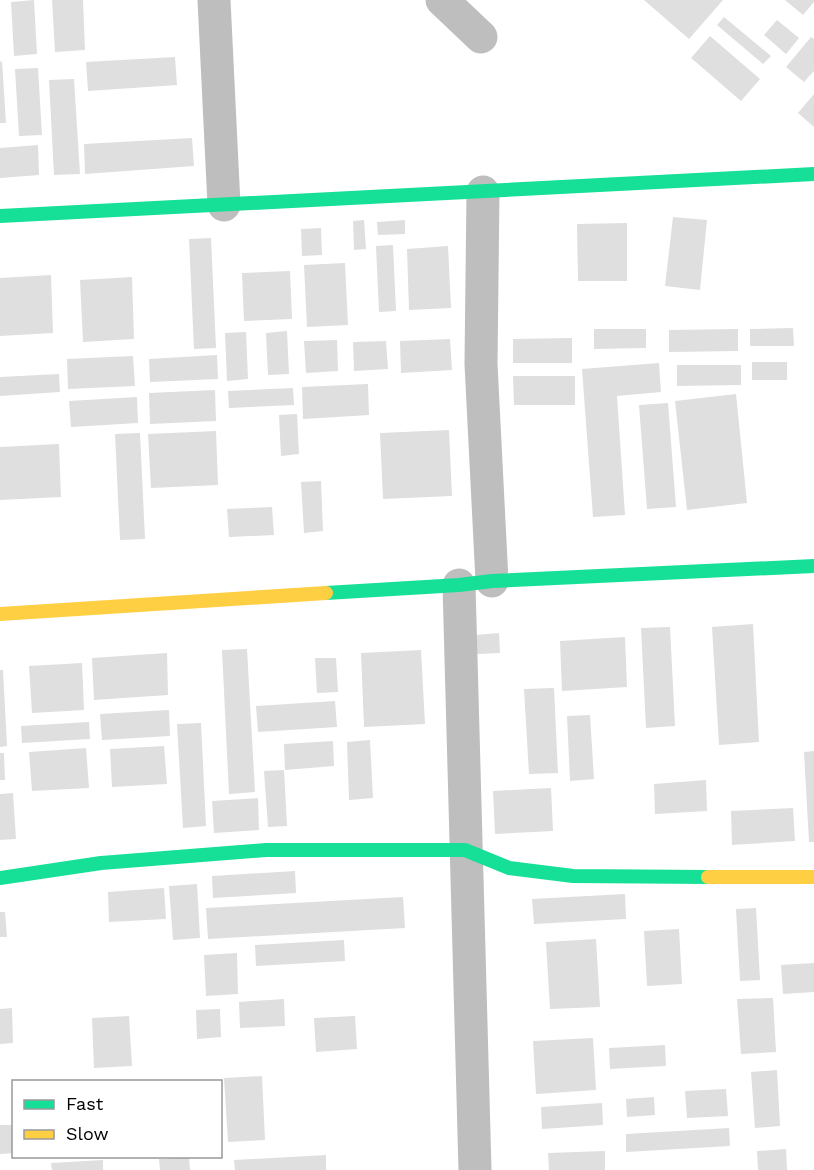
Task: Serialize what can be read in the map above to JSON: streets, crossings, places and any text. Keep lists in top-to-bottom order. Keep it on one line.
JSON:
{"legend":["Fast","Slow"]}
